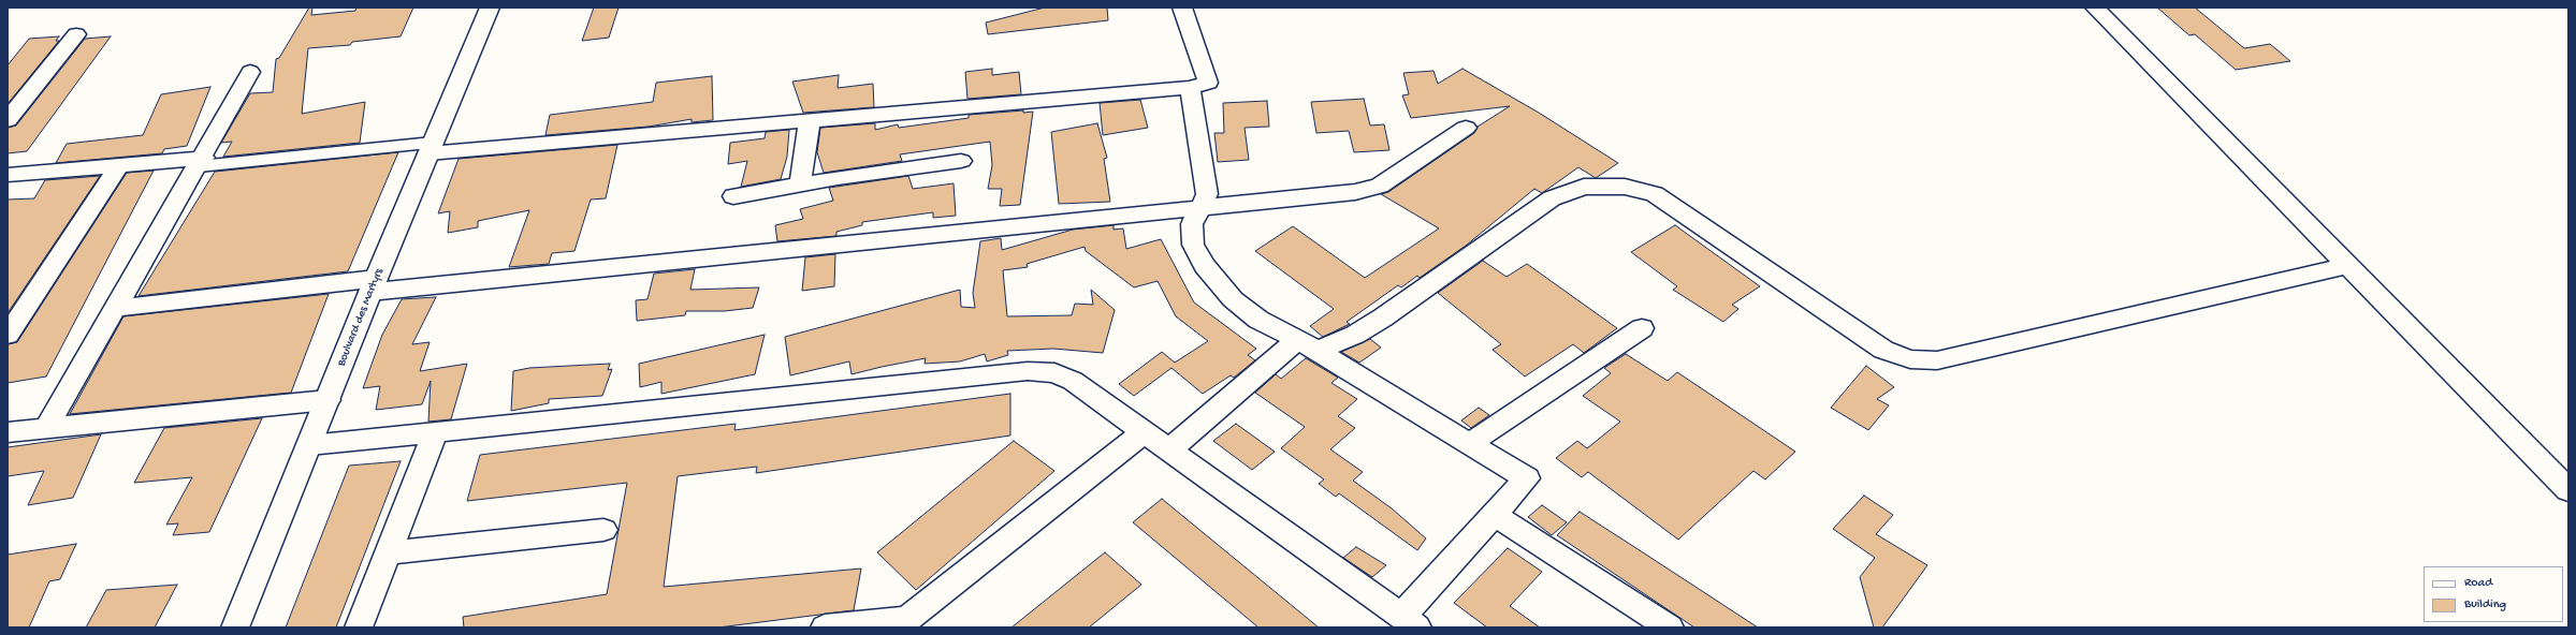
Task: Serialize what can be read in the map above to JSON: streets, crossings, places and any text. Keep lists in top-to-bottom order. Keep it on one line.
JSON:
{"streets":{"street":["Boulvard des Martyrs"]},"legend":["Road","Building"]}
